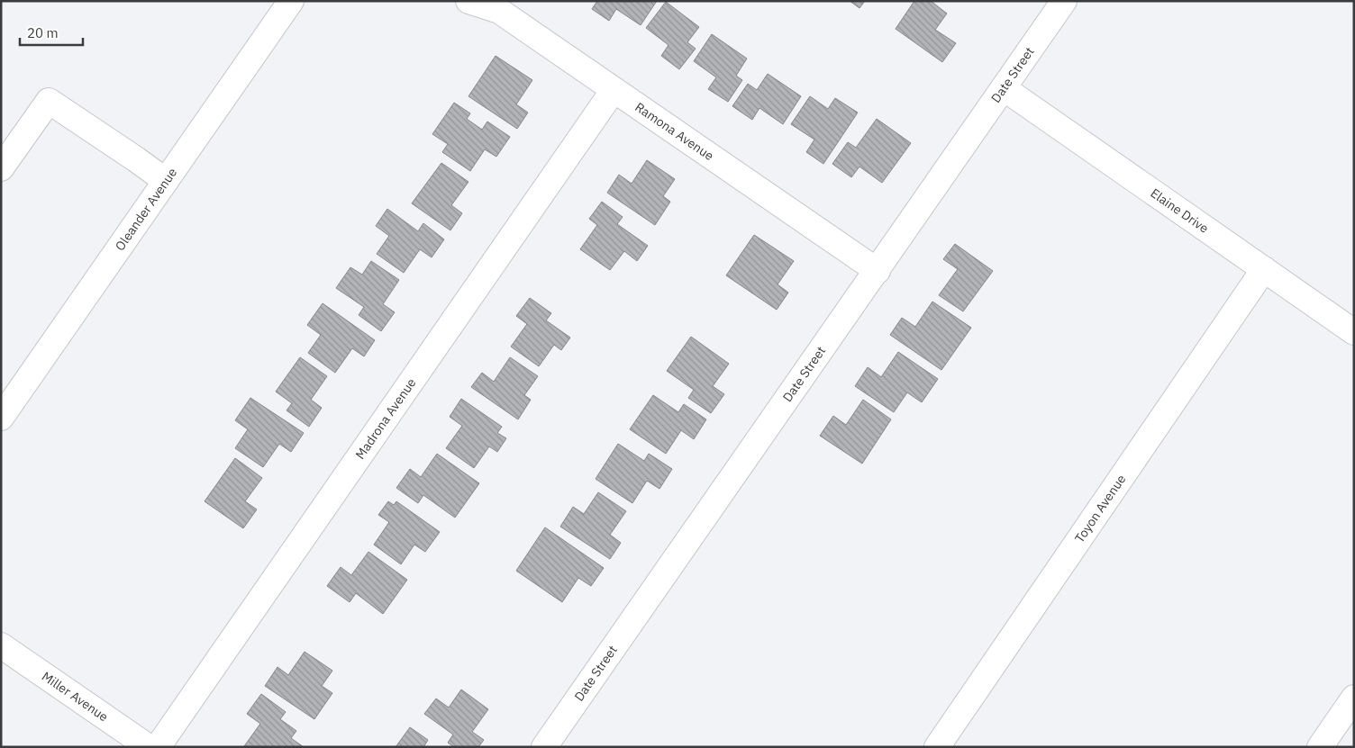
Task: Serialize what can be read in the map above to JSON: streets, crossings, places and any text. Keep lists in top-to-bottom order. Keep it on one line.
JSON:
{"streets":{"street":["Date Street","Ramona Avenue","Oleander Avenue","Elaine Drive","Madrona Avenue","Toyon Avenue","Miller Avenue"]},"crossings":[["Date Street","Ramona Avenue"],["Date Street","Elaine Drive"],["Ramona Avenue","Madrona Avenue"],["Elaine Drive","Toyon Avenue"]],"scale_bar":"20 m"}
